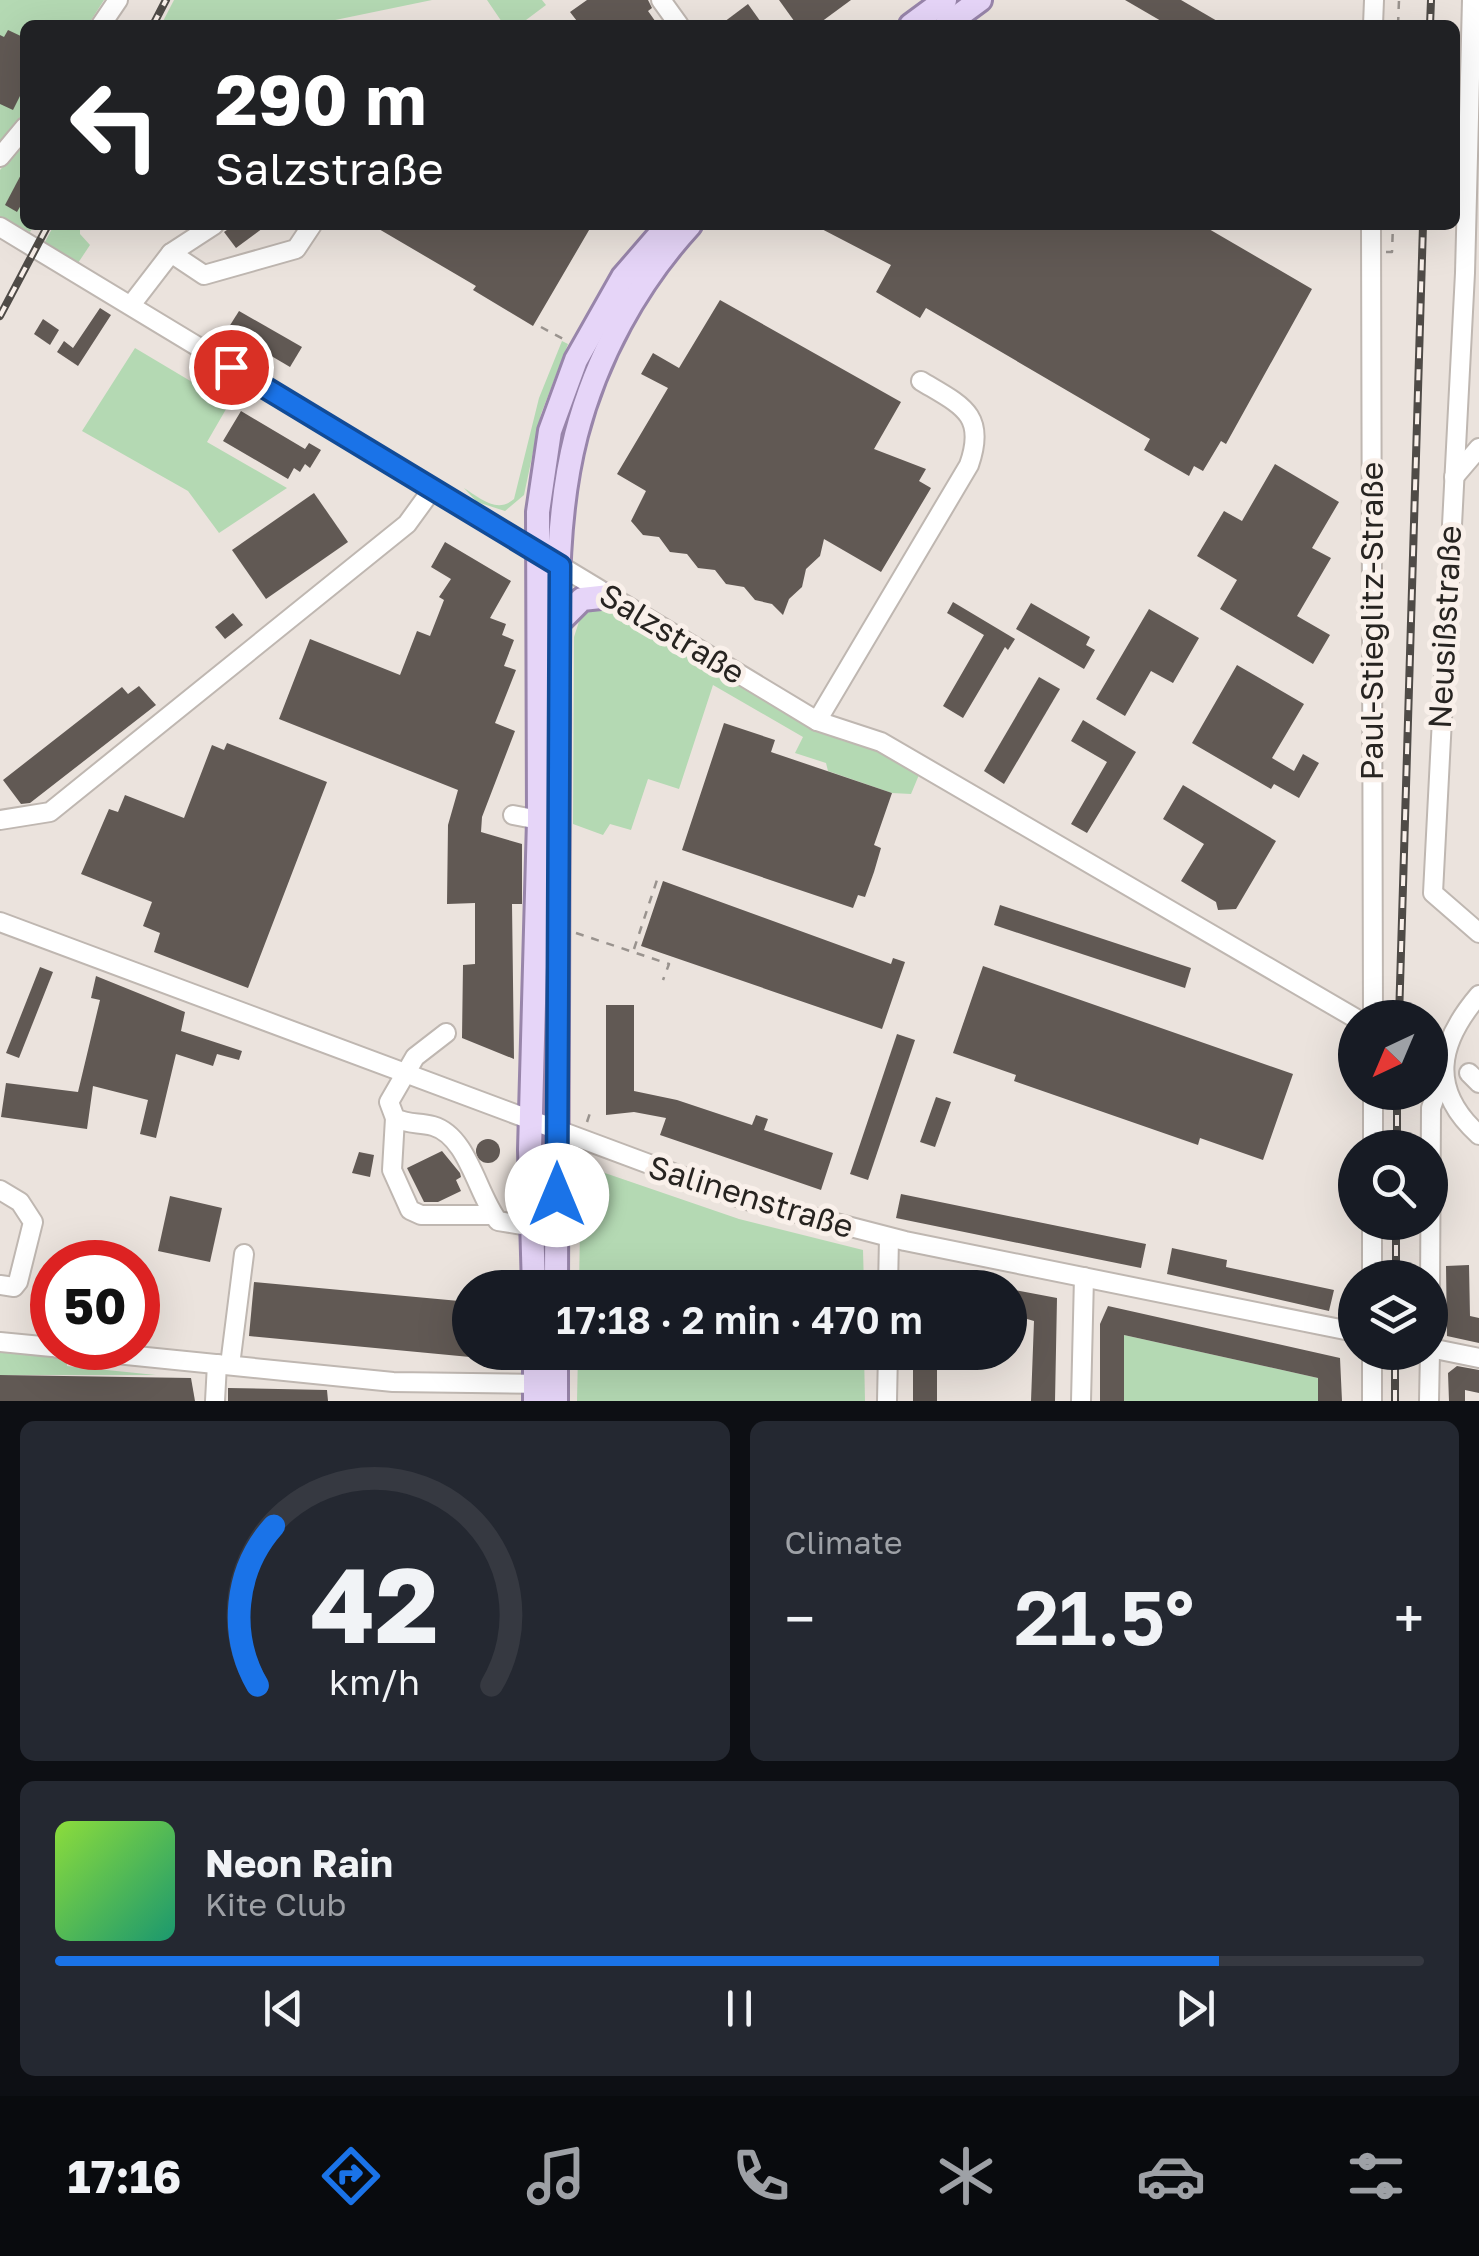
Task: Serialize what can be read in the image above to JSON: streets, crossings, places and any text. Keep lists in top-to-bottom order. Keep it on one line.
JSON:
{"streets":{"street":["Paul-Stieglitz-Straße","Neusißstraße","Salzstraße","Salinenstraße"]},"north":"bottom left","page":{"turn":["290 m","Salzstraße"],"limit":"50","trip":"17:18 · 2 min · 470 m","tile":"Climate","heat":["−","21.5°","+"],"song":["Neon Rain","Kite Club"],"tabs":"17:16","gauge":["42","km/h"]}}
